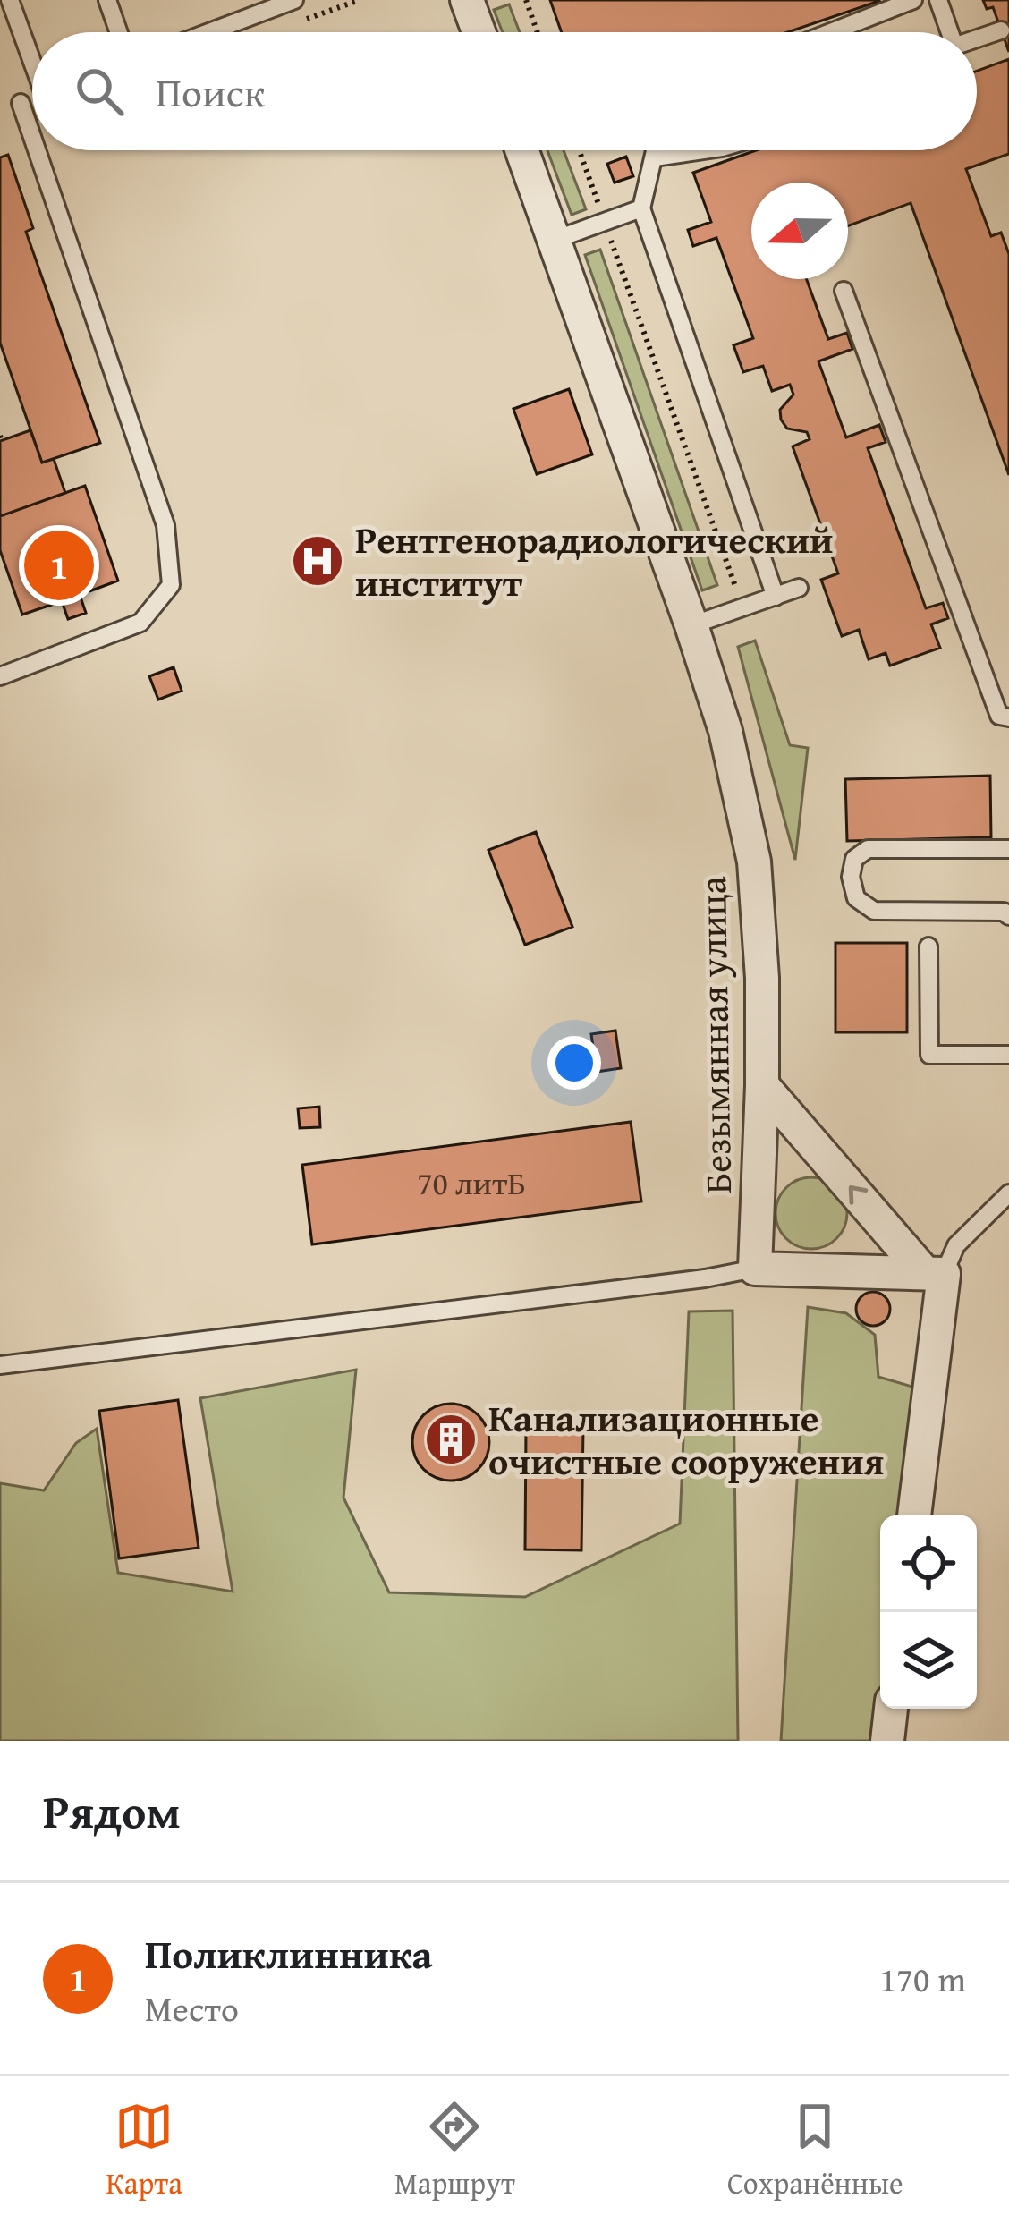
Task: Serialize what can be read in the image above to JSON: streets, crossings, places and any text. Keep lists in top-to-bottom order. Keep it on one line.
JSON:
{"streets":{"street":["Безымянная улица"]},"places":{"hospital":["Рентгенорадиологический институт"],"building":["Канализационные очистные сооружения"]},"house_numbers":["70 литБ"],"north":"left","page":{"search":"Поиск","pins":"1","heading":"Рядом","list":[{"mark":"1","name":"Поликлинника","note":"Место","value":"170 m"}],"nav":["Карта","Маршрут","Сохранённые"]}}
